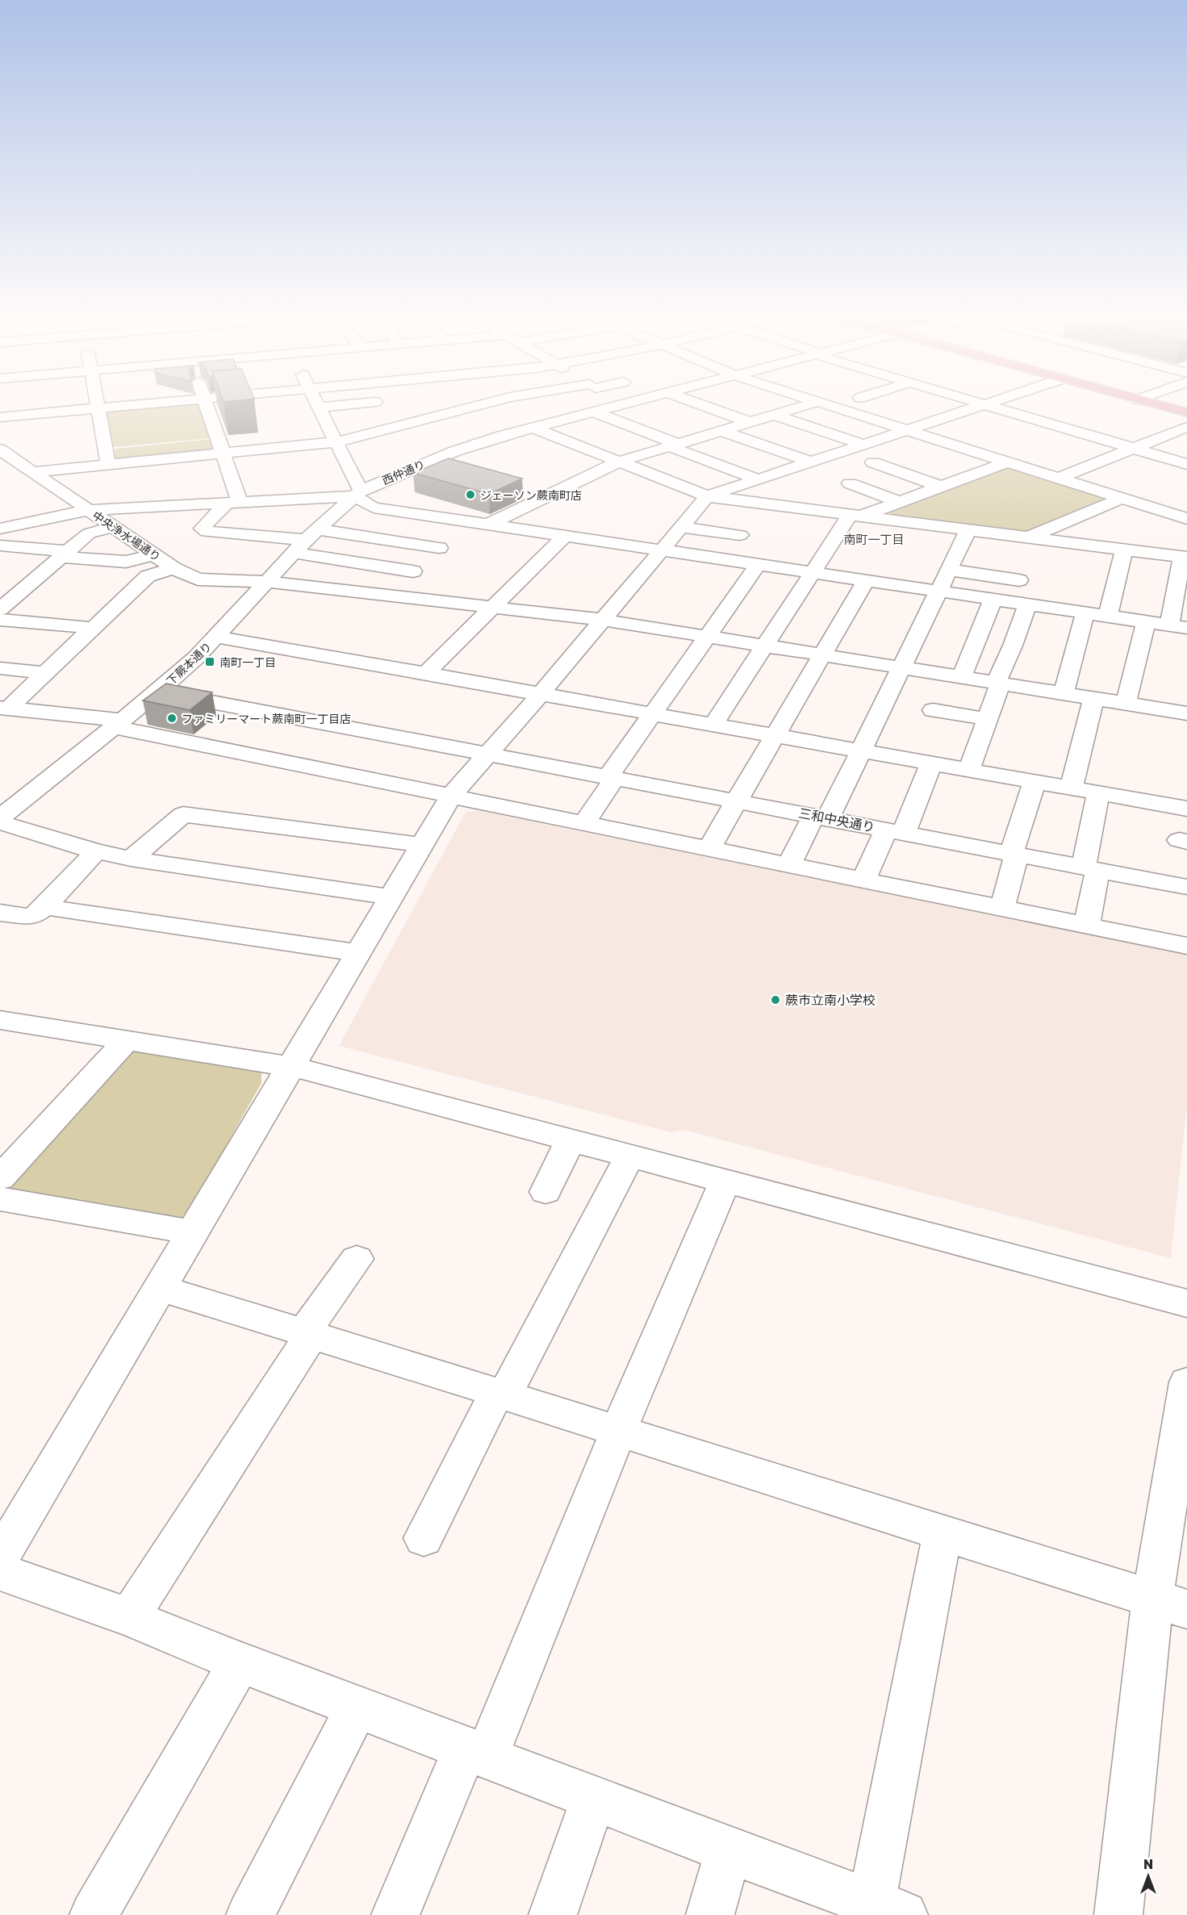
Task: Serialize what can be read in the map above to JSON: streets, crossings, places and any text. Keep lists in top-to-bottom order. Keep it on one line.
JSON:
{"streets":{"street":["西仲通り","中央浄水場通り","下蕨本通り","三和中央通り"]},"crossings":[["西仲通り","下蕨本通り"],["中央浄水場通り","下蕨本通り"],["下蕨本通り","三和中央通り"]],"districts":["南町一丁目"],"places":{"other":["ジェーソン蕨南町店","ファミリーマート蕨南町一丁目店","蕨市立南小学校"],"transit":["南町一丁目"]},"north":"top"}
